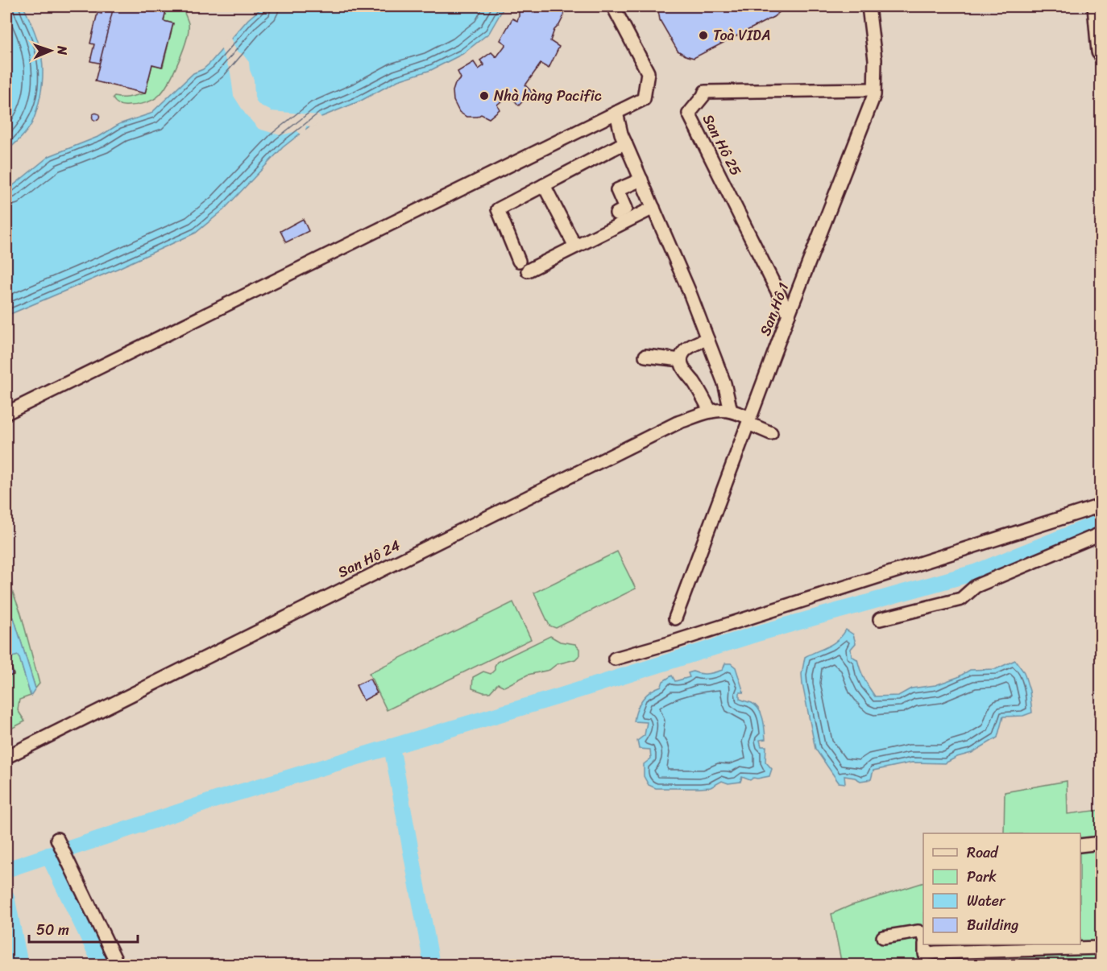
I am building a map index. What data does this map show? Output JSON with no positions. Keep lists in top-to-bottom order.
{
  "streets": {
    "street": ["San Hô 25", "San Hô 1", "San Hô 24"]
  },
  "crossings": [
    ["San Hô 25", "San Hô 1"],
    ["San Hô 1", "San Hô 24"]
  ],
  "places": ["Toà VIDA", "Nhà hàng Pacific"],
  "legend": [
    "Road",
    "Park",
    "Water",
    "Building"
  ],
  "scale_bar": "50 m",
  "north": "right"
}
